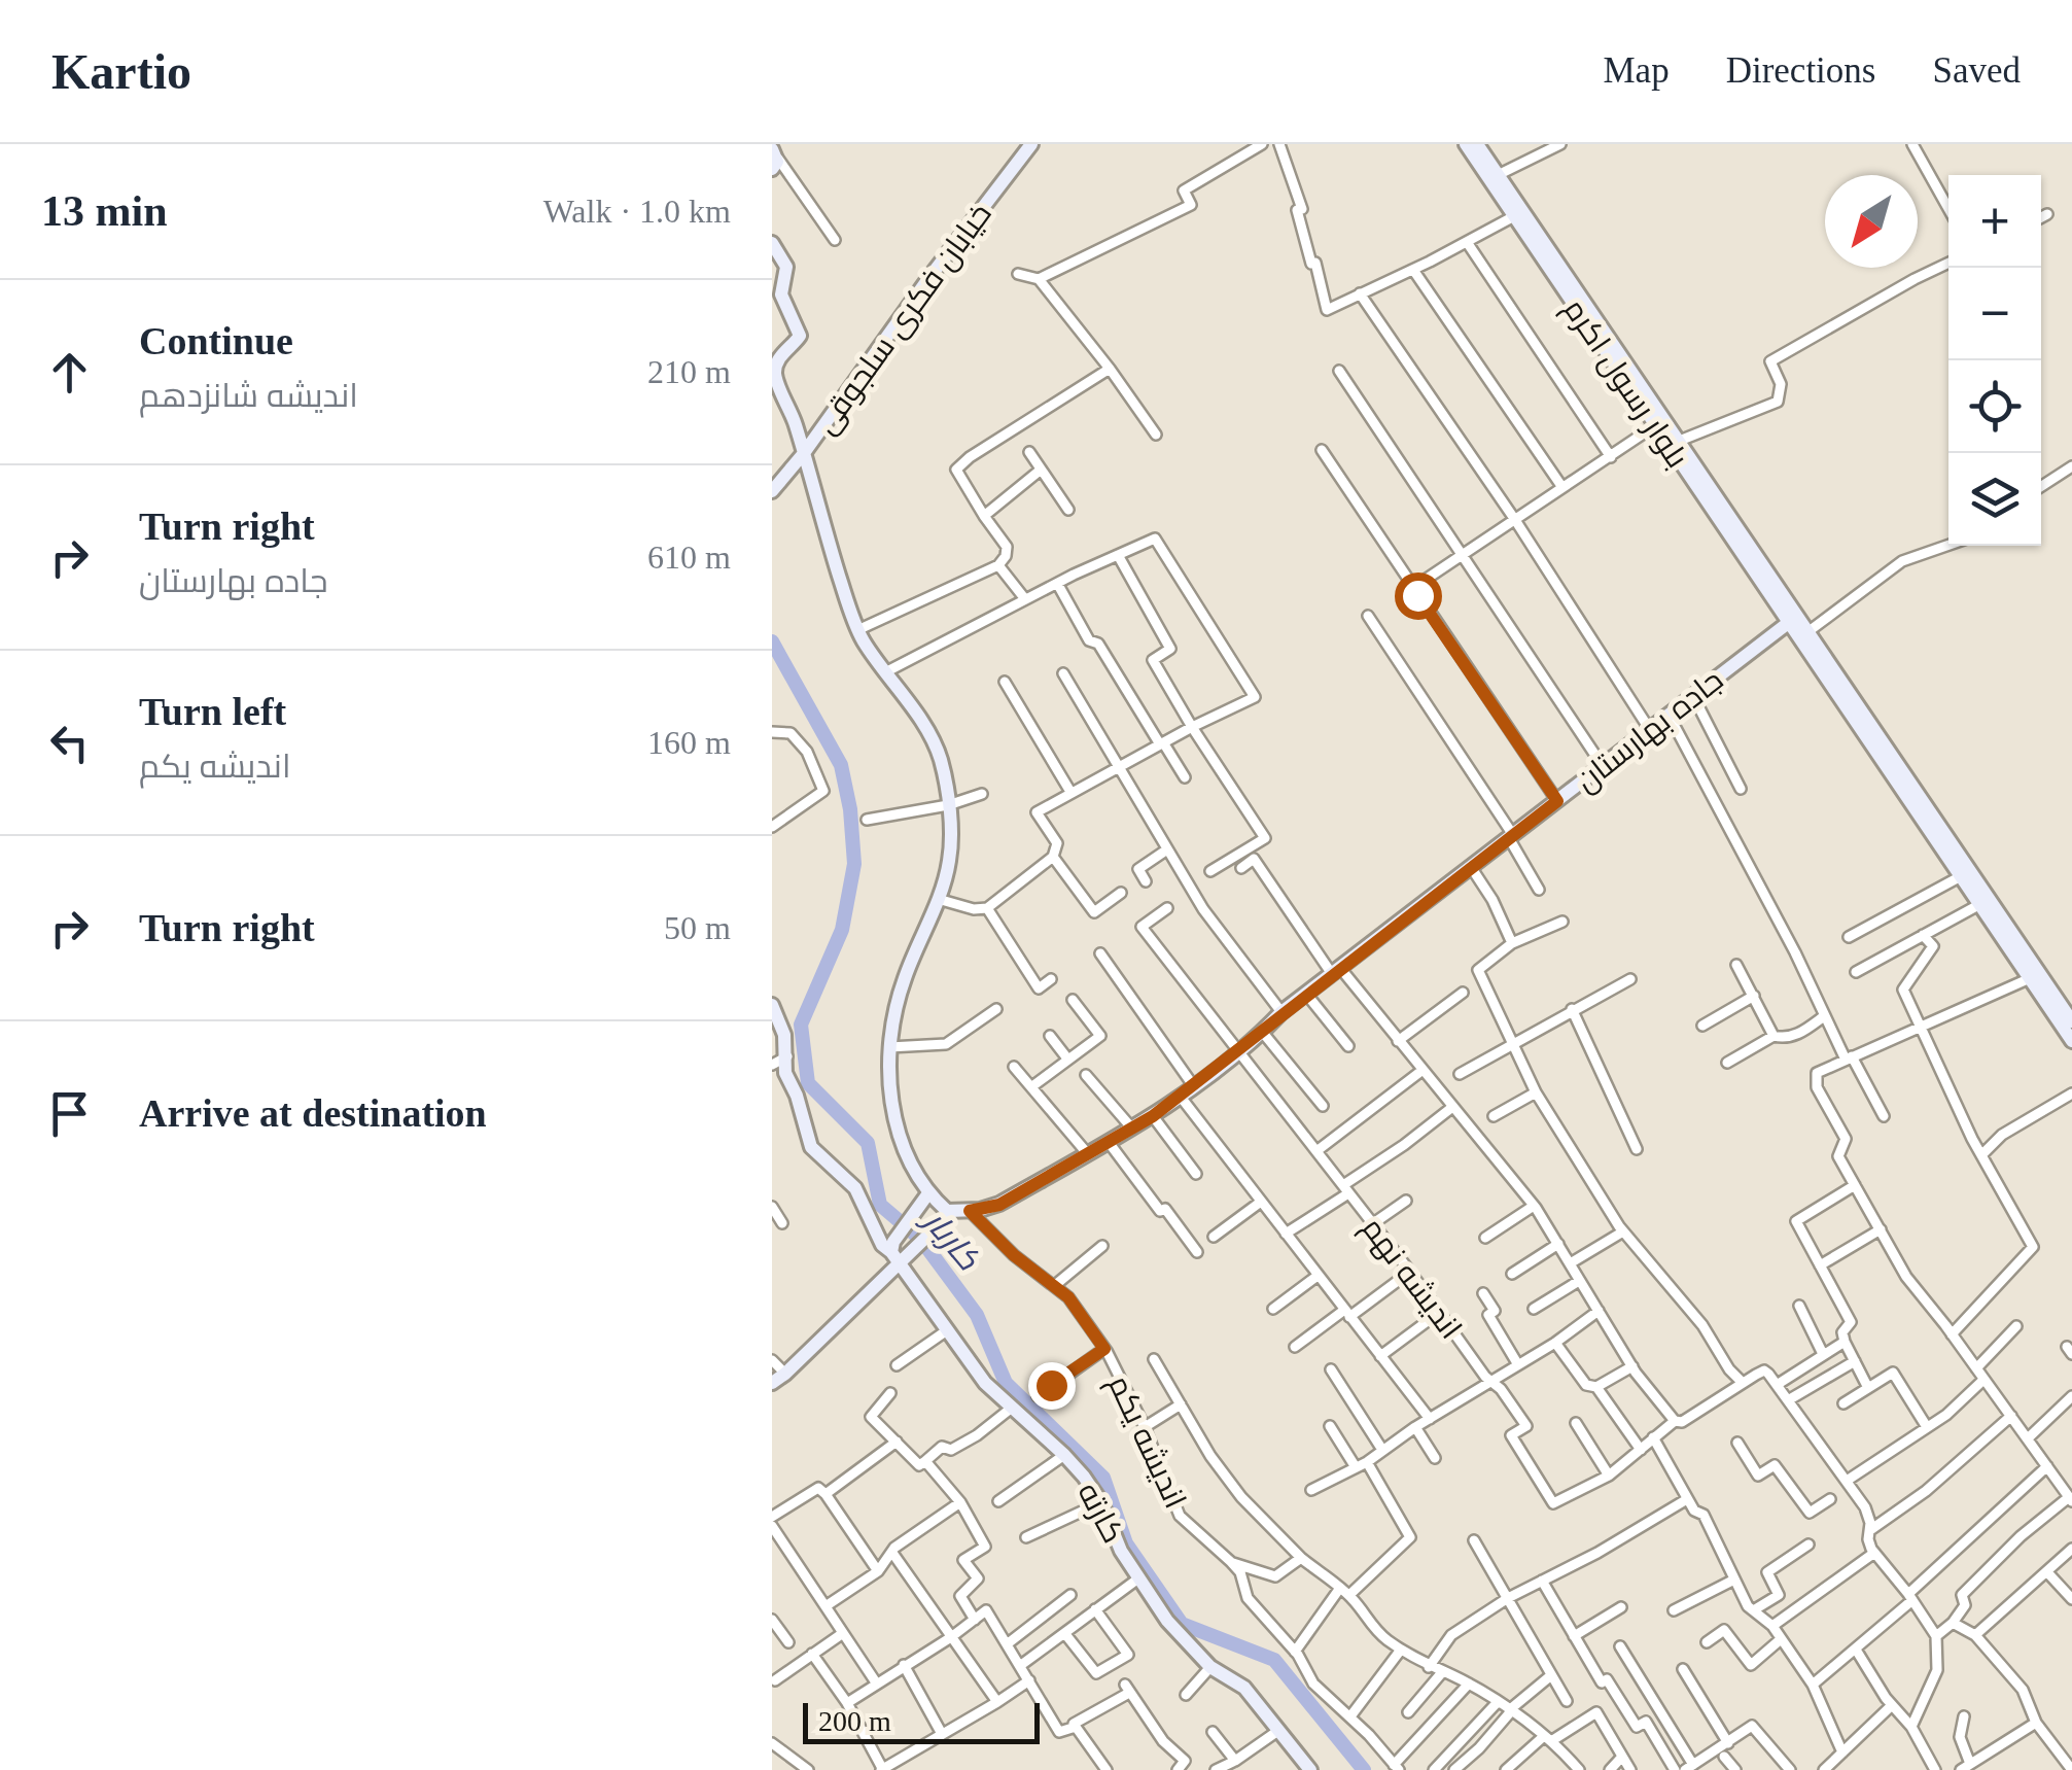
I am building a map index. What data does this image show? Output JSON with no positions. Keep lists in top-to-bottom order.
{
  "streets": {
    "street": [
      "خیابان فکری سلجوقی",
      "بلوار رسول اکرم",
      "جاده بهارستان",
      "اندیشه نهم",
      "اندیشه یکم",
      "کارته"
    ]
  },
  "crossings": [
    ["بلوار رسول اکرم", "جاده بهارستان"],
    ["جاده بهارستان", "اندیشه نهم"],
    ["جاده بهارستان", "اندیشه یکم"]
  ],
  "water": ["کاربار"],
  "scale_bar": "200 m",
  "north": "bottom left",
  "page": {
    "header": "Kartio",
    "nav": ["Map", "Directions", "Saved"],
    "heading": ["13 min", "Walk · 1.0 km"],
    "map_buttons": ["+", "−"],
    "list": [
      ["Continue", "اندیشه شانزدهم", "210 m"],
      ["Turn right", "جاده بهارستان", "610 m"],
      ["Turn left", "اندیشه یکم", "160 m"],
      ["Turn right", "50 m"],
      "Arrive at destination"
    ],
    "scale": "200 m"
  }
}
